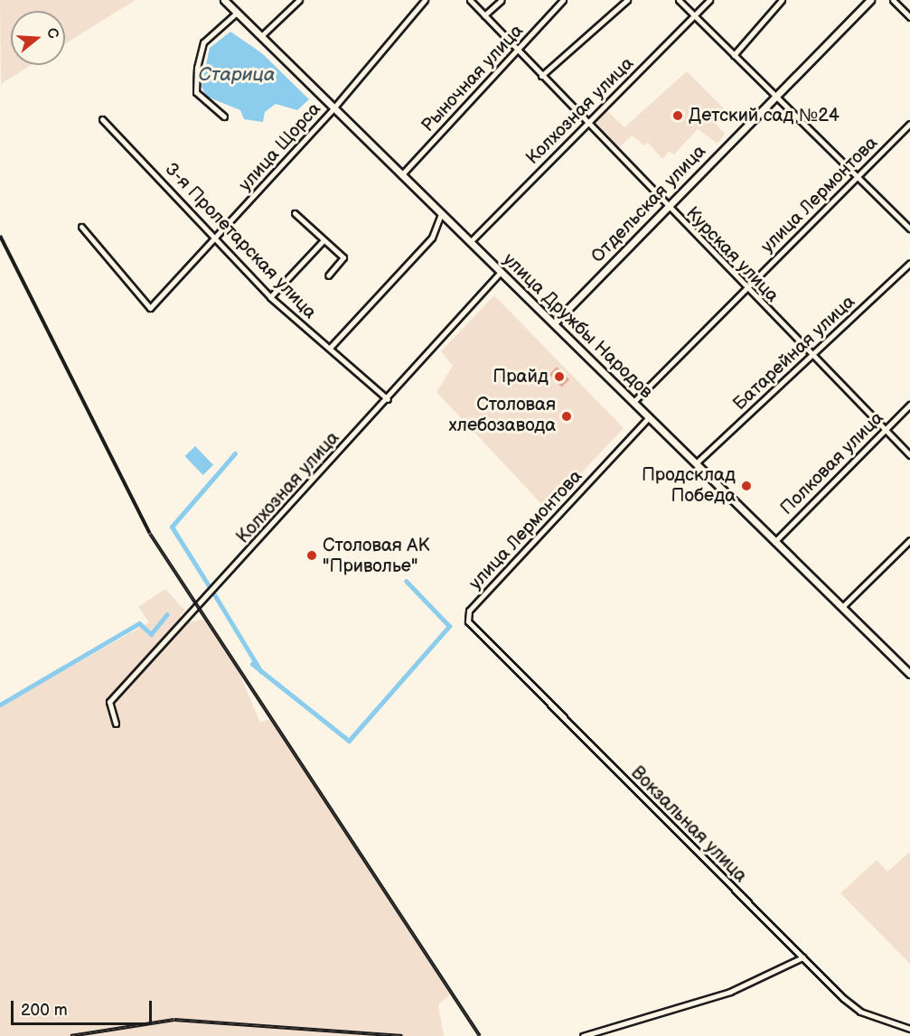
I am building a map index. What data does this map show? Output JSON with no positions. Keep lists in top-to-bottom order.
{
  "streets": {
    "street": [
      "Рыночная улица",
      "Колхозная улица",
      "улица Щорса",
      "улица Лермонтова",
      "Отдельская улица",
      "3-я Пролетарская улица",
      "Курская улица",
      "улица Дружбы Народов",
      "Батарейная улица",
      "Полковая улица",
      "Вокзальная улица"
    ]
  },
  "crossings": [
    ["Рыночная улица", "Курская улица"],
    ["Рыночная улица", "улица Дружбы Народов"],
    ["Колхозная улица", "3-я Пролетарская улица"],
    ["Колхозная улица", "Курская улица"],
    ["Колхозная улица", "улица Дружбы Народов"],
    ["улица Щорса", "3-я Пролетарская улица"],
    ["улица Щорса", "улица Дружбы Народов"],
    ["улица Лермонтова", "Курская улица"],
    ["улица Лермонтова", "улица Дружбы Народов"],
    ["улица Лермонтова", "Вокзальная улица"],
    ["Отдельская улица", "Курская улица"],
    ["Отдельская улица", "улица Дружбы Народов"],
    ["Курская улица", "Батарейная улица"],
    ["Курская улица", "Полковая улица"],
    ["улица Дружбы Народов", "Батарейная улица"],
    ["улица Дружбы Народов", "Полковая улица"]
  ],
  "water": ["Старица"],
  "places": [
    "Детский сад №24",
    "Прайд",
    "Столовая хлебозавода",
    "Продсклад Победа",
    "Столовая АК \"Приволье\""
  ],
  "scale_bar": "200 m",
  "north": "right"
}
